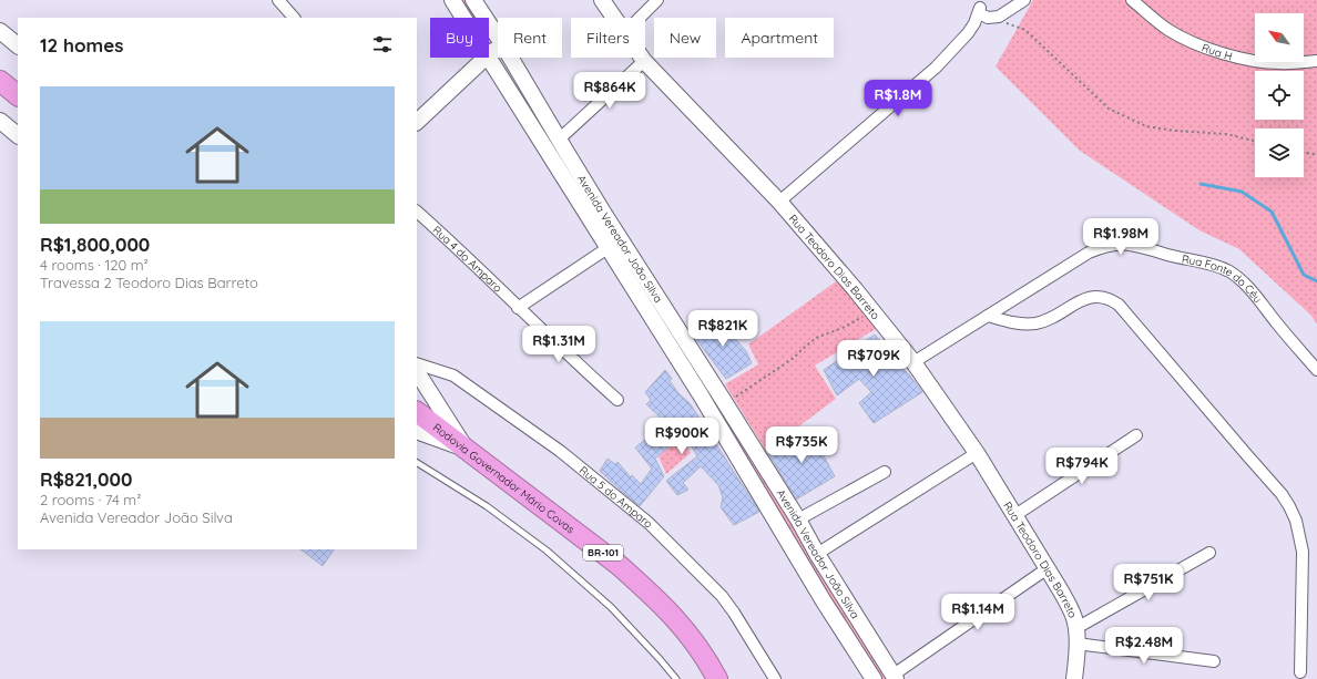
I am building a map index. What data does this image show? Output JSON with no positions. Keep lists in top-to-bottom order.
{
  "streets": {
    "highway": ["Rodovia Governador Mário Covas", "BR-101"],
    "street": [
      "Rua H",
      "Avenida Vereador João Silva",
      "Rua 4 do Amparo",
      "Rua Teodoro Dias Barreto",
      "Rua Fonte do Céu",
      "Rua 5 do Amparo"
    ]
  },
  "crossings": [
    ["Rua Teodoro Dias Barreto", "Rua Fonte do Céu"]
  ],
  "north": "top left",
  "page": {
    "chip": [
      "Buy",
      "Rent",
      "Filters",
      "New",
      "Apartment"
    ],
    "heading": "12 homes",
    "list": [
      {
        "name": "R$1,800,000",
        "note": "4 rooms · 120 m² · Travessa 2 Teodoro Dias Barreto"
      },
      {
        "name": "R$821,000",
        "note": "2 rooms · 74 m² · Avenida Vereador João Silva"
      }
    ],
    "price": [
      "R$864K",
      "R$1.8M",
      "R$1.98M",
      "R$821K",
      "R$1.31M",
      "R$709K",
      "R$900K",
      "R$735K",
      "R$794K",
      "R$751K",
      "R$1.14M",
      "R$2.48M"
    ]
  }
}
